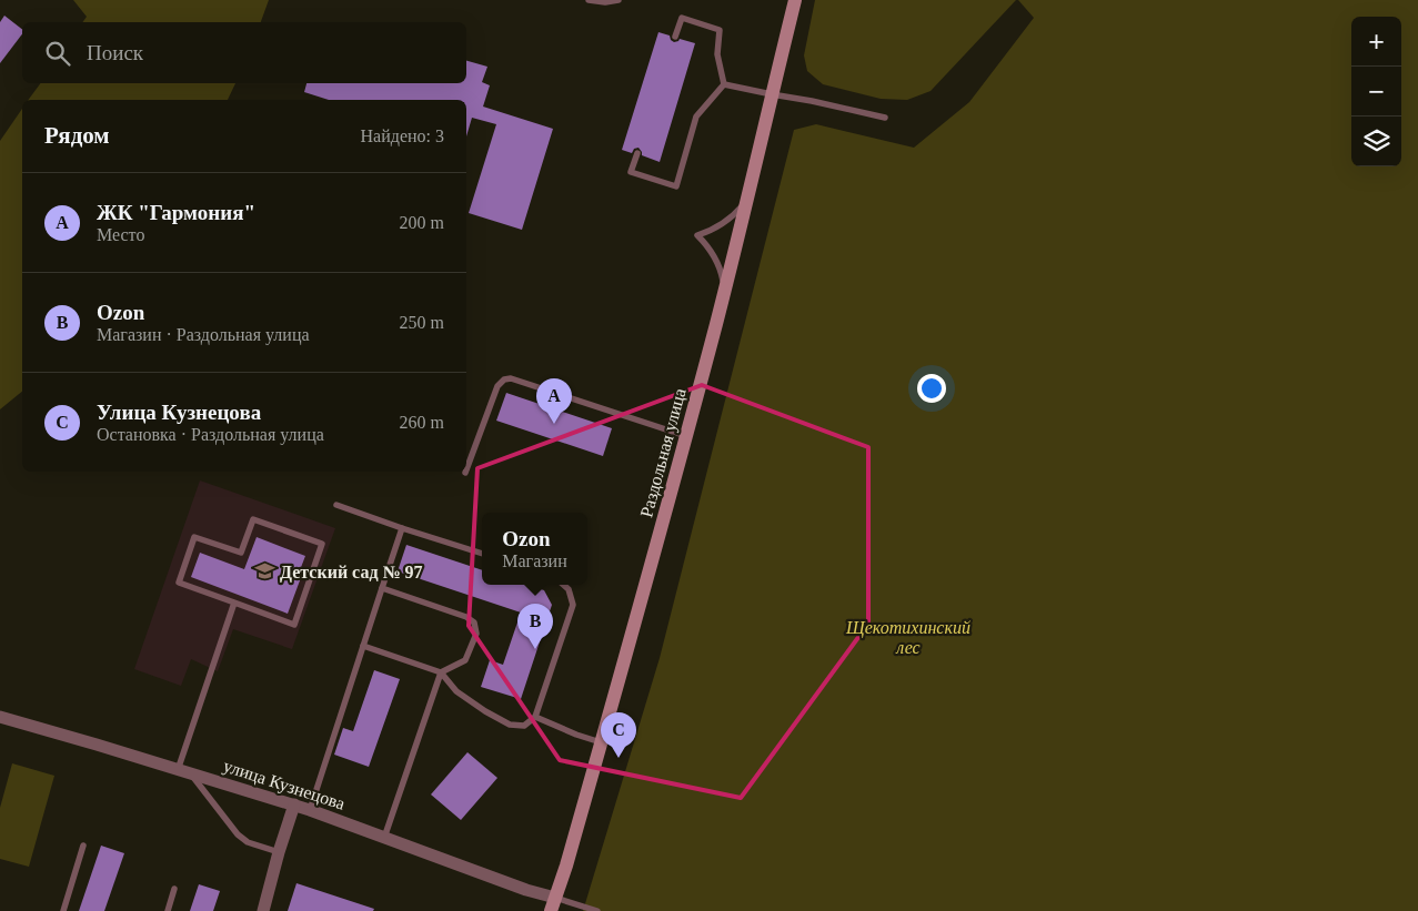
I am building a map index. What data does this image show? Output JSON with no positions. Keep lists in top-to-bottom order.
{
  "streets": {
    "main road": ["Раздольная улица"],
    "street": ["улица Кузнецова"]
  },
  "crossings": [
    ["Раздольная улица", "улица Кузнецова"]
  ],
  "parks": ["Щекотихинский лес"],
  "places": {
    "school or university": ["Детский сад № 97"]
  },
  "page": {
    "map_buttons": ["+", "−"],
    "search": "Поиск",
    "heading": ["Рядом", "Найдено: 3"],
    "list": [
      {
        "mark": "A",
        "name": "ЖК \"Гармония\"",
        "note": "Место",
        "value": "200 m"
      },
      {
        "mark": "B",
        "name": "Ozon",
        "note": "Магазин · Раздольная улица",
        "value": "250 m"
      },
      {
        "mark": "C",
        "name": "Улица Кузнецова",
        "note": "Остановка · Раздольная улица",
        "value": "260 m"
      }
    ],
    "pins": ["A", "B", "C"],
    "popup": ["Ozon", "Магазин"]
  }
}
